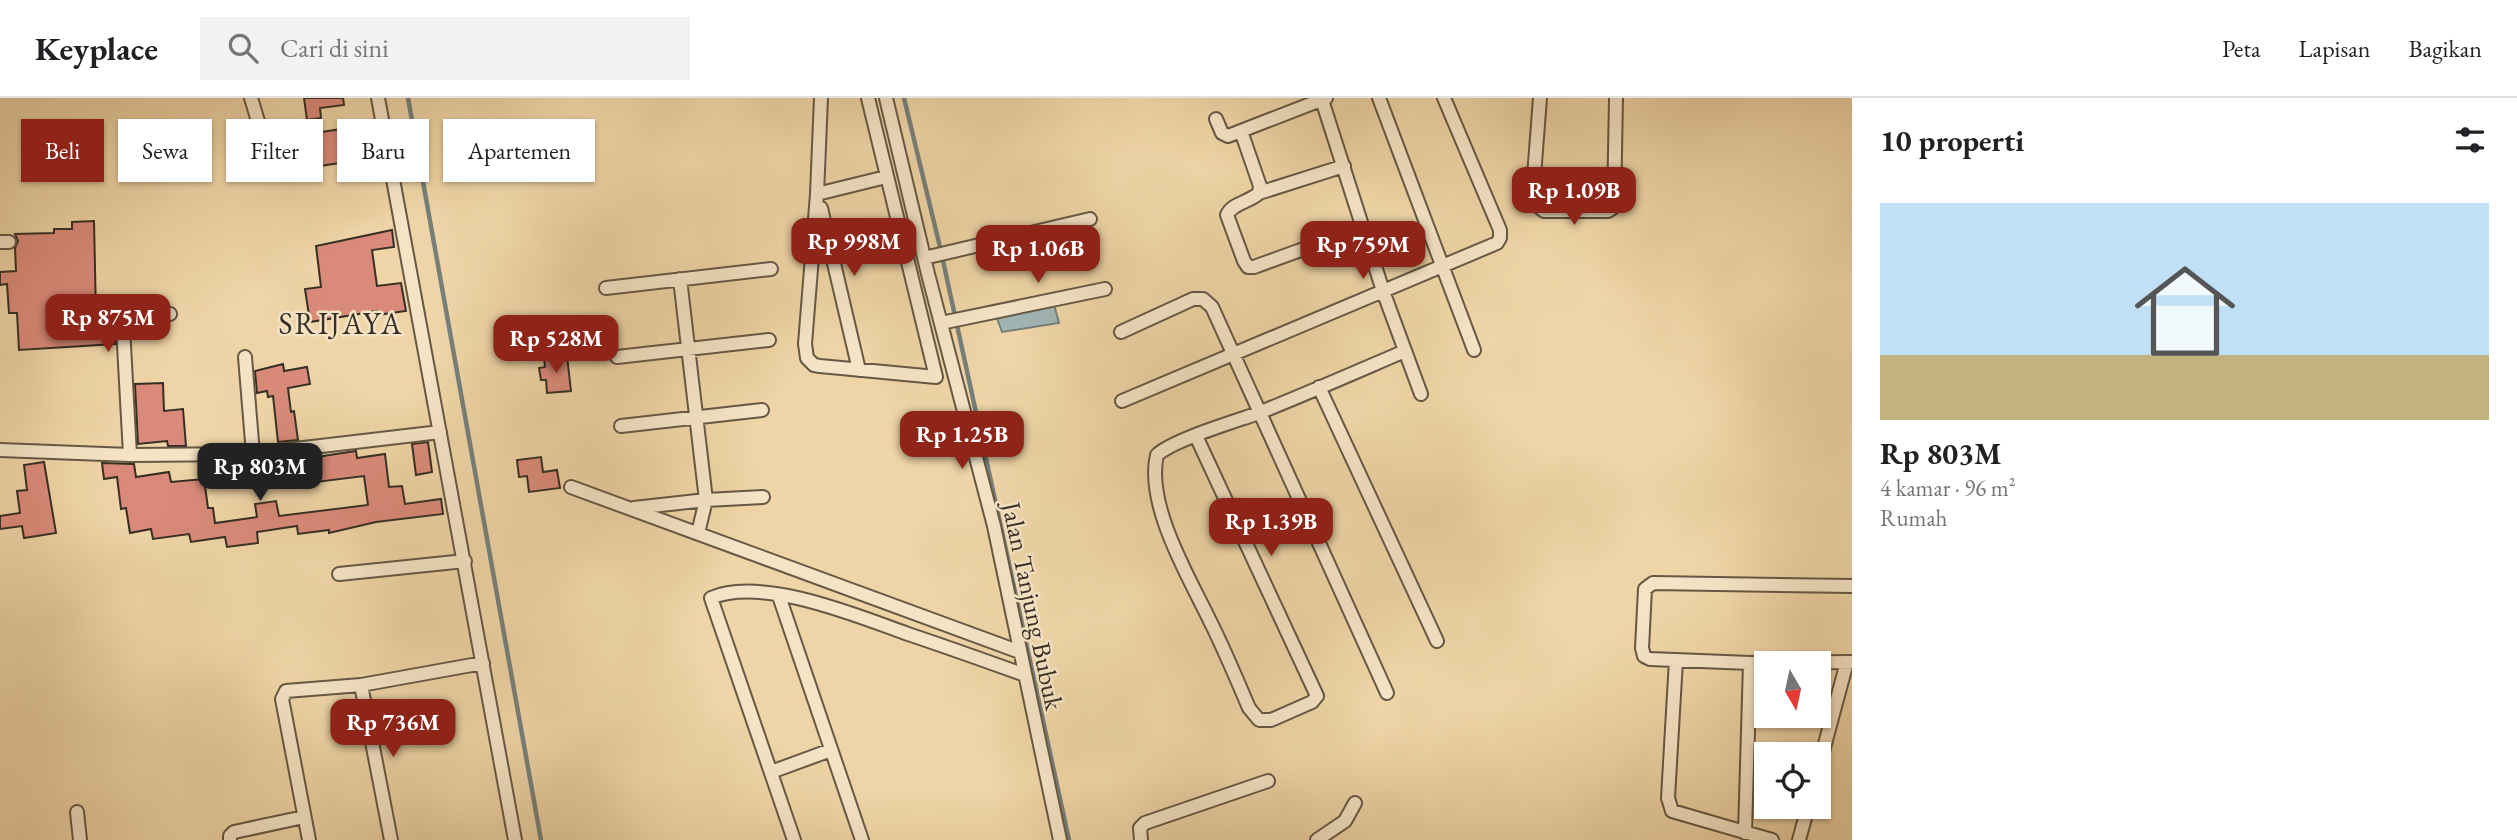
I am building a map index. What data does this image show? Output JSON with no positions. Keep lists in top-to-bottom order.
{
  "streets": {
    "street": ["Jalan Tanjung Bubuk"]
  },
  "districts": ["SRIJAYA"],
  "north": "bottom",
  "page": {
    "header": "Keyplace",
    "search": "Cari di sini",
    "nav": ["Peta", "Lapisan", "Bagikan"],
    "heading": "10 properti",
    "chip": [
      "Beli",
      "Sewa",
      "Filter",
      "Baru",
      "Apartemen"
    ],
    "price": [
      "Rp 1.09B",
      "Rp 998M",
      "Rp 759M",
      "Rp 1.06B",
      "Rp 875M",
      "Rp 528M",
      "Rp 1.25B",
      "Rp 803M",
      "Rp 1.39B",
      "Rp 736M"
    ],
    "list": [
      {
        "name": "Rp 803M",
        "note": "4 kamar · 96 m² · Rumah"
      }
    ]
  }
}
